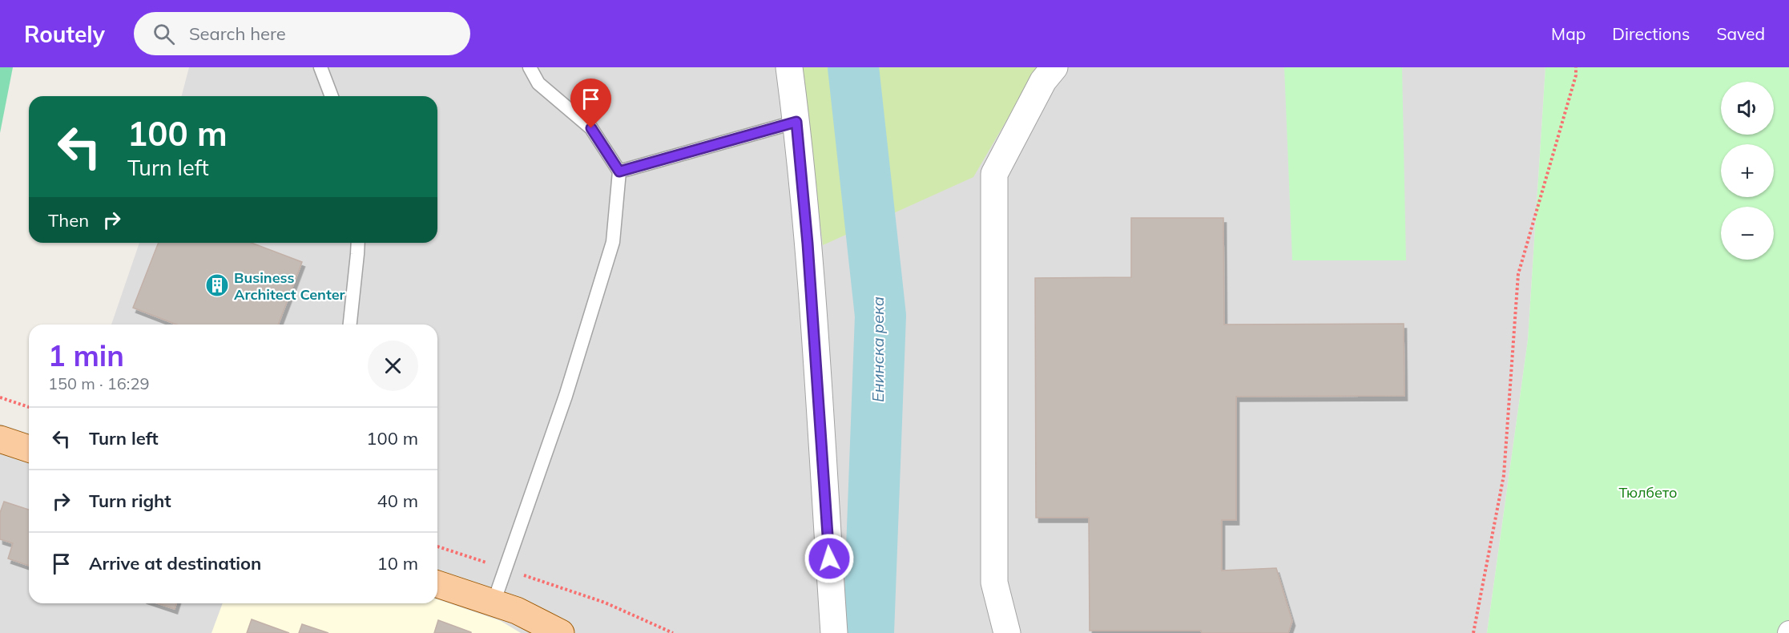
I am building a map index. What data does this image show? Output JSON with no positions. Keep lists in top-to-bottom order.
{
  "water": ["Енинска река"],
  "parks": ["Тюлбето"],
  "places": {
    "building": ["Business Architect Center"]
  },
  "page": {
    "header": "Routely",
    "search": "Search here",
    "nav": ["Map", "Directions", "Saved"],
    "map_buttons": ["+", "−"],
    "turn": ["100 m", "Turn left"],
    "then": "Then",
    "heading": ["1 min", "150 m · 16:29"],
    "list": [
      {
        "name": "Turn left",
        "value": "100 m"
      },
      {
        "name": "Turn right",
        "value": "40 m"
      },
      {
        "name": "Arrive at destination",
        "value": "10 m"
      }
    ]
  }
}
